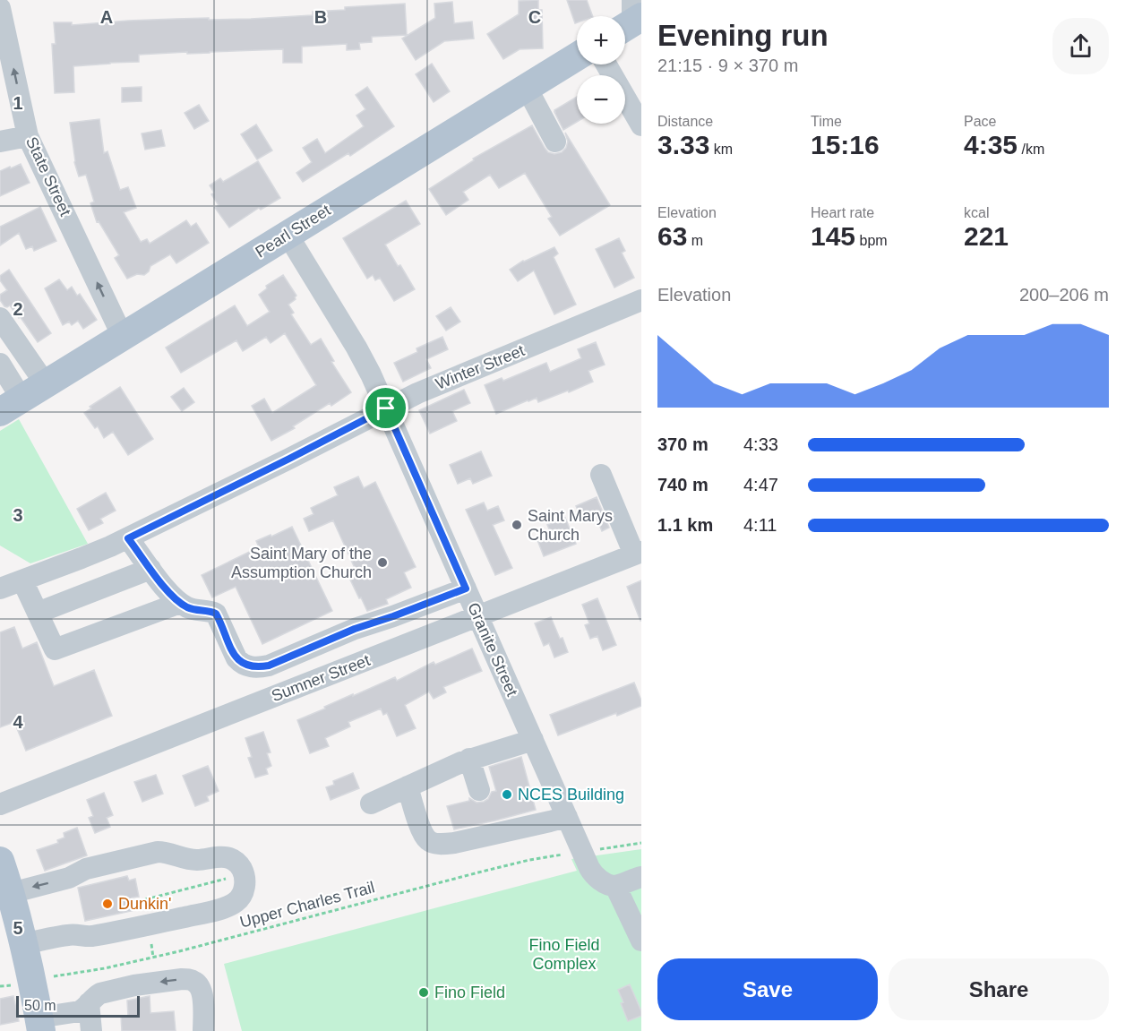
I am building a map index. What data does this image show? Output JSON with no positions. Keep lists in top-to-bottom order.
{
  "streets": {
    "main road": ["Pearl Street"],
    "street": [
      "State Street",
      "Winter Street",
      "Granite Street",
      "Sumner Street"
    ],
    "path": ["Upper Charles Trail"]
  },
  "crossings": [
    ["State Street", "Pearl Street"],
    ["Pearl Street", "Granite Street"],
    ["Winter Street", "Granite Street"],
    ["Granite Street", "Sumner Street"]
  ],
  "one_way": ["State Street"],
  "parks": ["Fino Field Complex"],
  "places": [
    "Saint Marys Church",
    "Saint Mary of the Assumption Church",
    "NCES Building",
    "Dunkin'",
    "Fino Field"
  ],
  "scale_bar": "50 m",
  "page": {
    "heading": ["Evening run", "21:15 · 9 × 370 m"],
    "map_buttons": ["+", "−"],
    "stats": [
      ["Distance", "3.33 km"],
      ["Time", "15:16"],
      ["Pace", "4:35 /km"],
      ["Elevation", "63 m"],
      ["Heart rate", "145 bpm"],
      ["kcal", "221"]
    ],
    "chart": ["Elevation", "200–206 m"],
    "list": [
      {
        "name": "370 m",
        "note": "4:33"
      },
      {
        "name": "740 m",
        "note": "4:47"
      },
      {
        "name": "1.1 km",
        "note": "4:11"
      }
    ],
    "buttons": ["Save", "Share"],
    "scale": "50 m"
  },
  "grid": {
    "columns": ["A", "B", "C"],
    "rows": [
      "1",
      "2",
      "3",
      "4",
      "5"
    ]
  }
}
